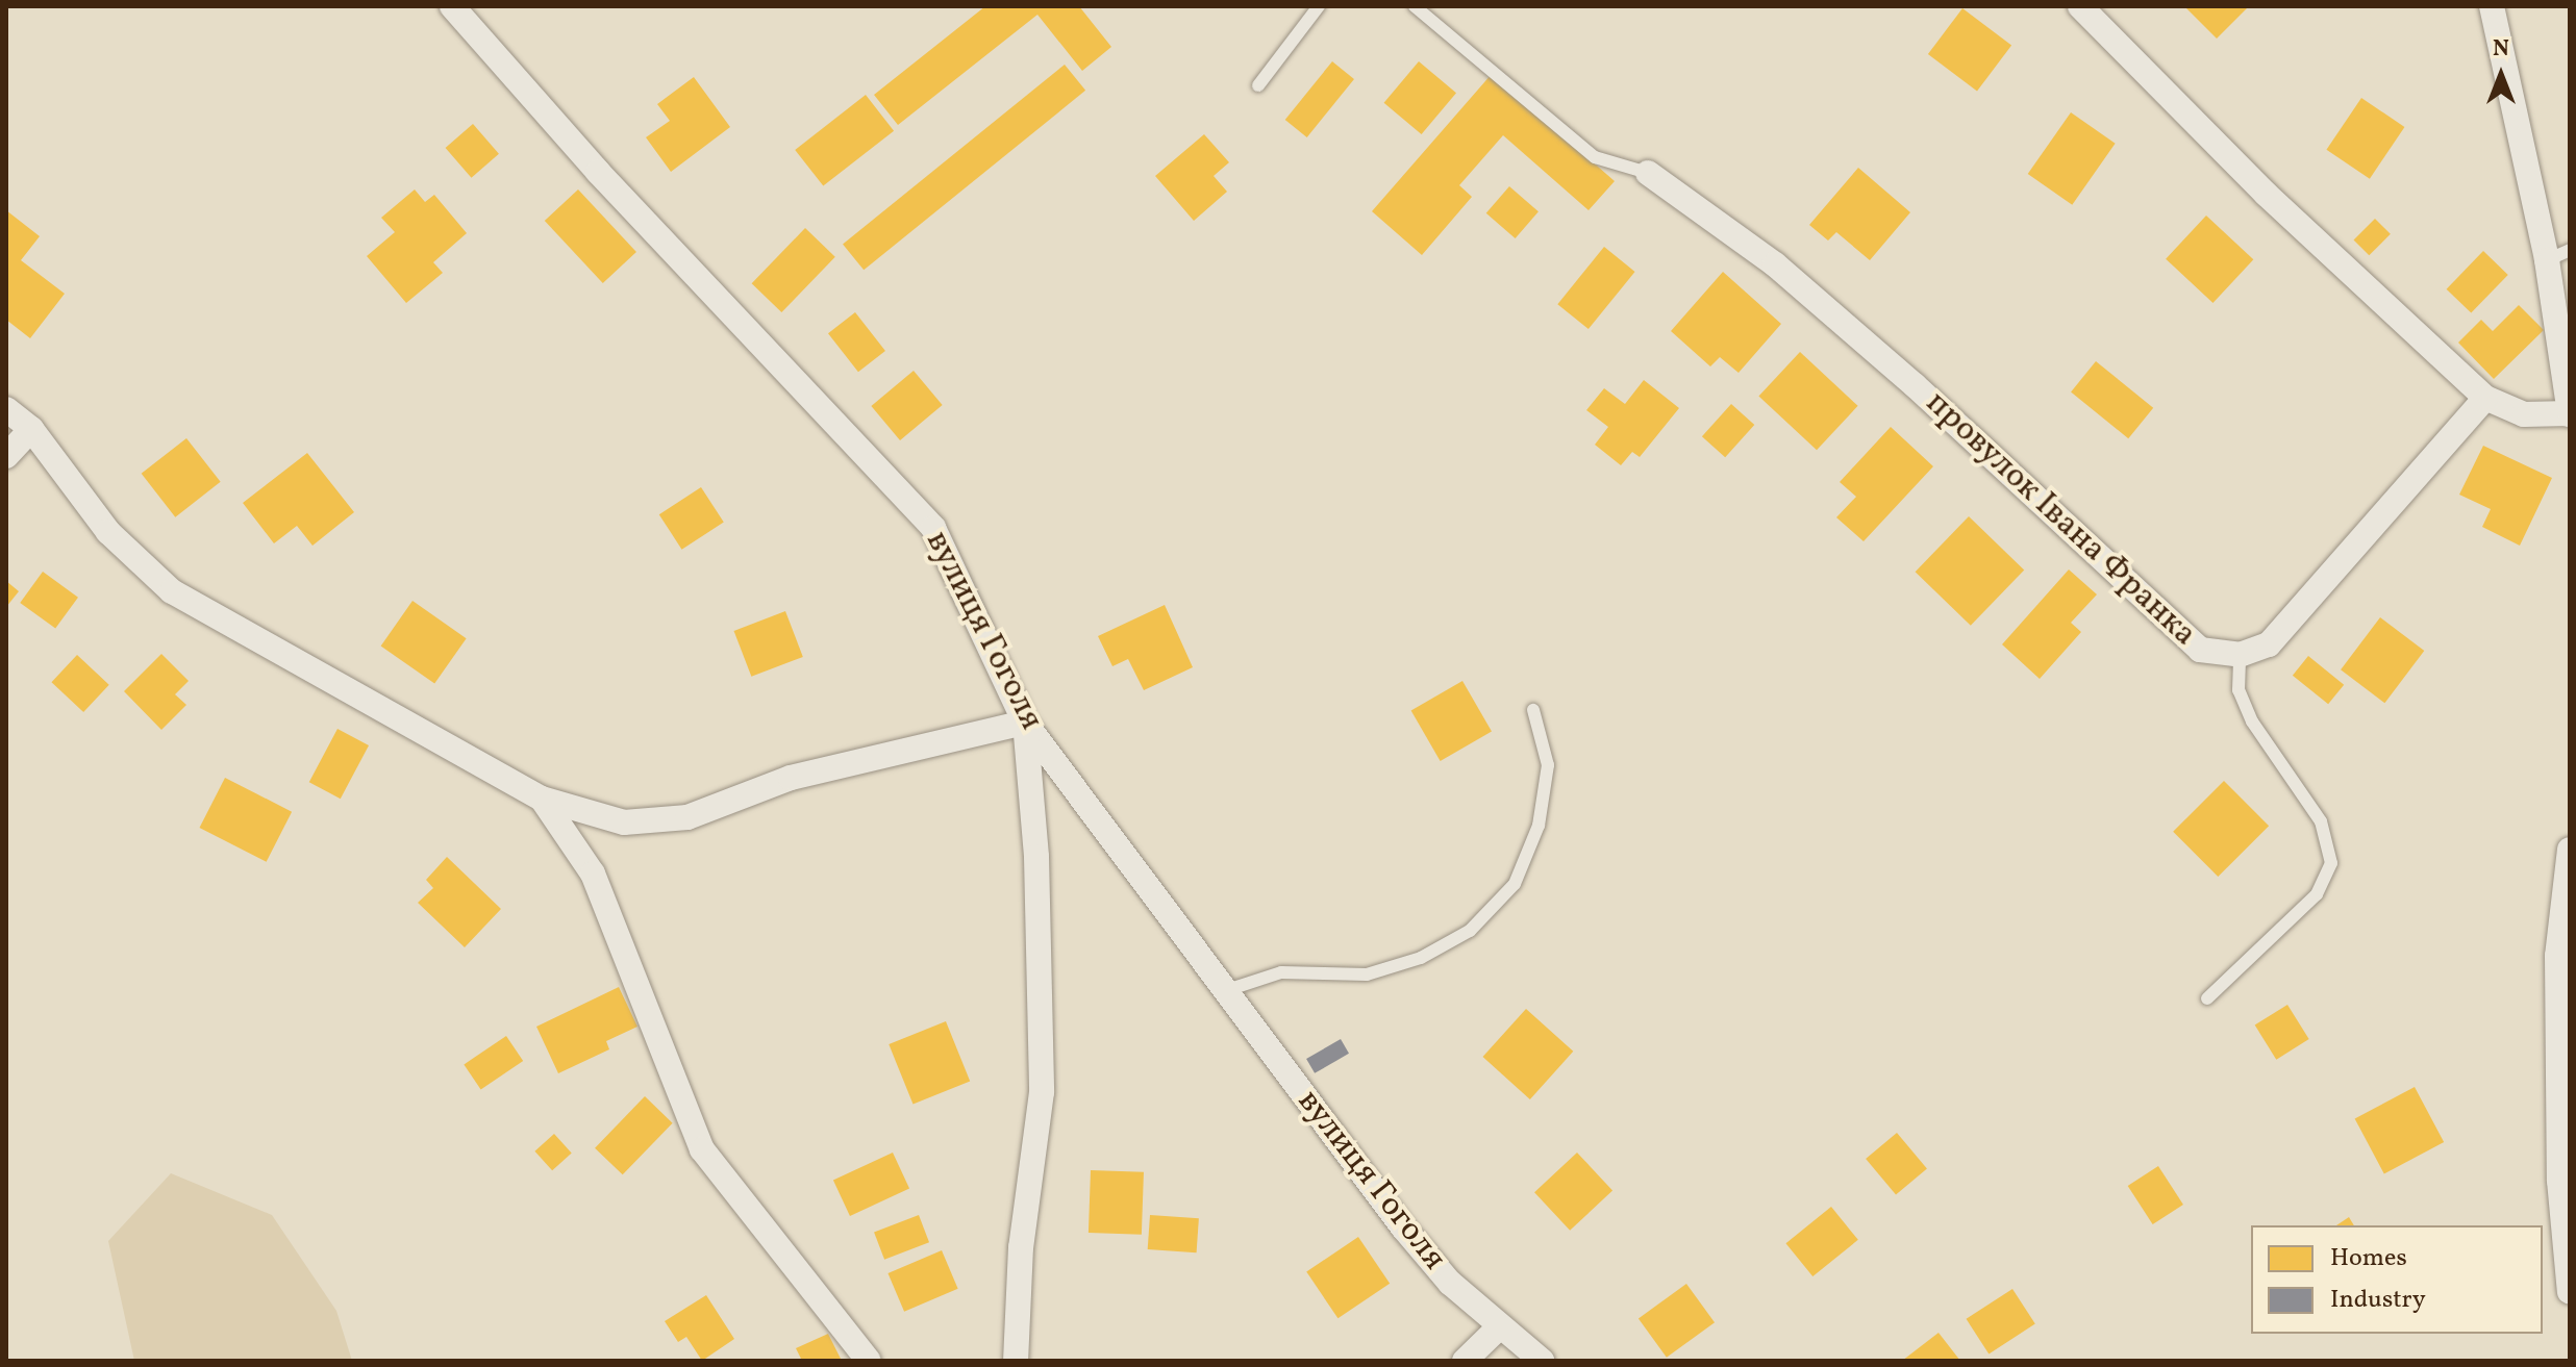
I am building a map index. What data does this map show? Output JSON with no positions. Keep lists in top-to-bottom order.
{
  "streets": {
    "street": ["провулок Івана Франка", "вулиця Гоголя"]
  },
  "legend": ["Homes", "Industry"],
  "north": "top"
}
